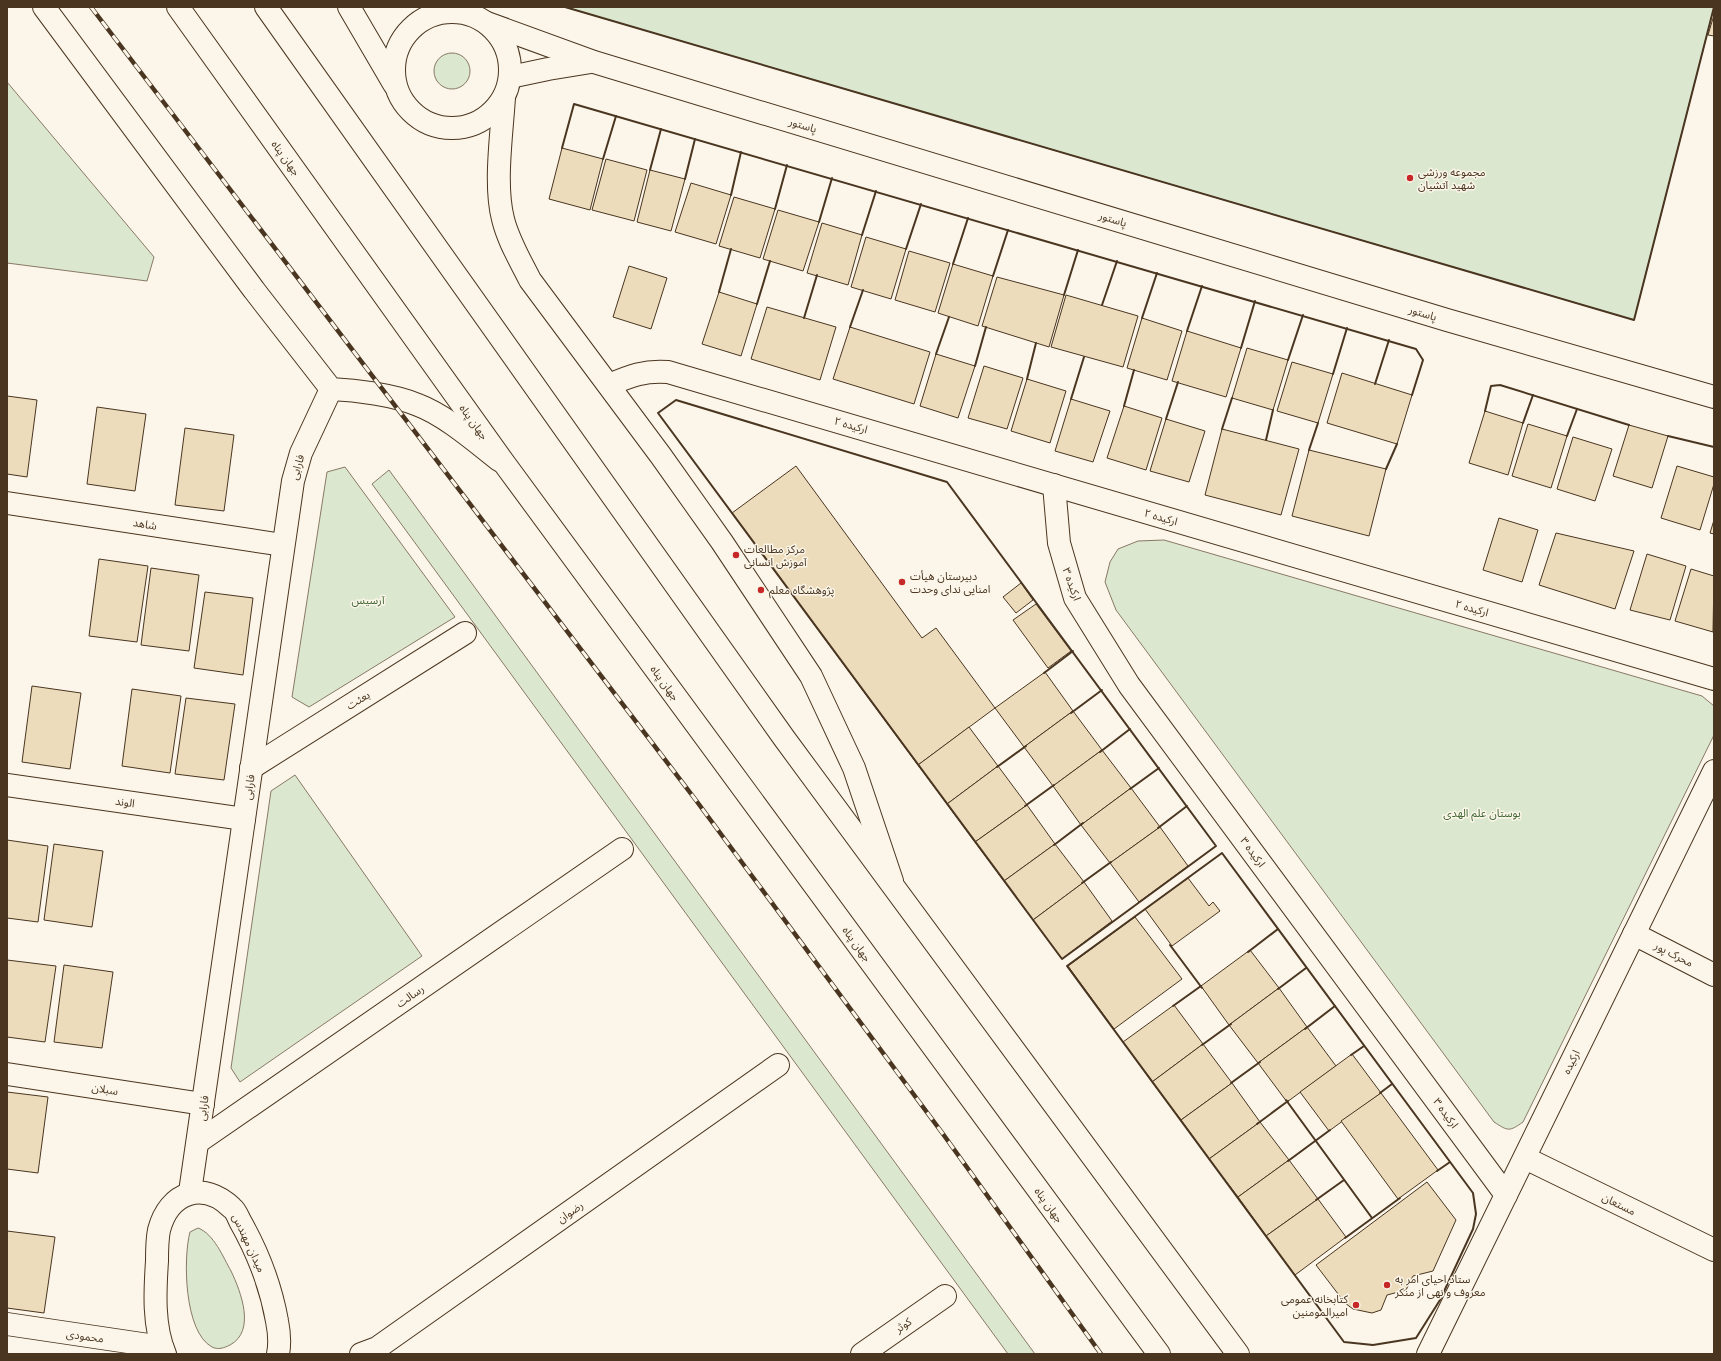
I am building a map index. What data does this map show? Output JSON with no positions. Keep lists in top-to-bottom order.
{
  "streets": {
    "street": [
      "پاستور",
      "جهان پناه",
      "ارکیده ۲",
      "فارابی",
      "شاهد",
      "ارکیده ۳",
      "بعثت",
      "الوند",
      "محرک پور",
      "رسالت",
      "ارکیده",
      "سبلان",
      "مستعان",
      "رضوان",
      "میدان مهندس",
      "کوثر",
      "محمودی"
    ]
  },
  "crossings": [
    ["ارکیده ۲", "ارکیده ۳"],
    ["فارابی", "شاهد"],
    ["فارابی", "بعثت"],
    ["فارابی", "الوند"],
    ["فارابی", "رسالت"],
    ["فارابی", "سبلان"],
    ["فارابی", "میدان مهندس"],
    ["ارکیده ۳", "ارکیده"],
    ["محرک پور", "ارکیده"],
    ["ارکیده", "مستعان"]
  ],
  "parks": ["آرسیس", "بوستان علم الهدی"],
  "places": [
    "مجموعه ورزشی شهید آتشیان",
    "مرکز مطالعات آموزش انسانی",
    "دبیرستان هیأت امنایی ندای وحدت",
    "پژوهشگاه معلم",
    "ستاد احیای امر به معروف و نهی از منکر",
    "کتابخانه عمومی امیرالمومنین"
  ]
}
